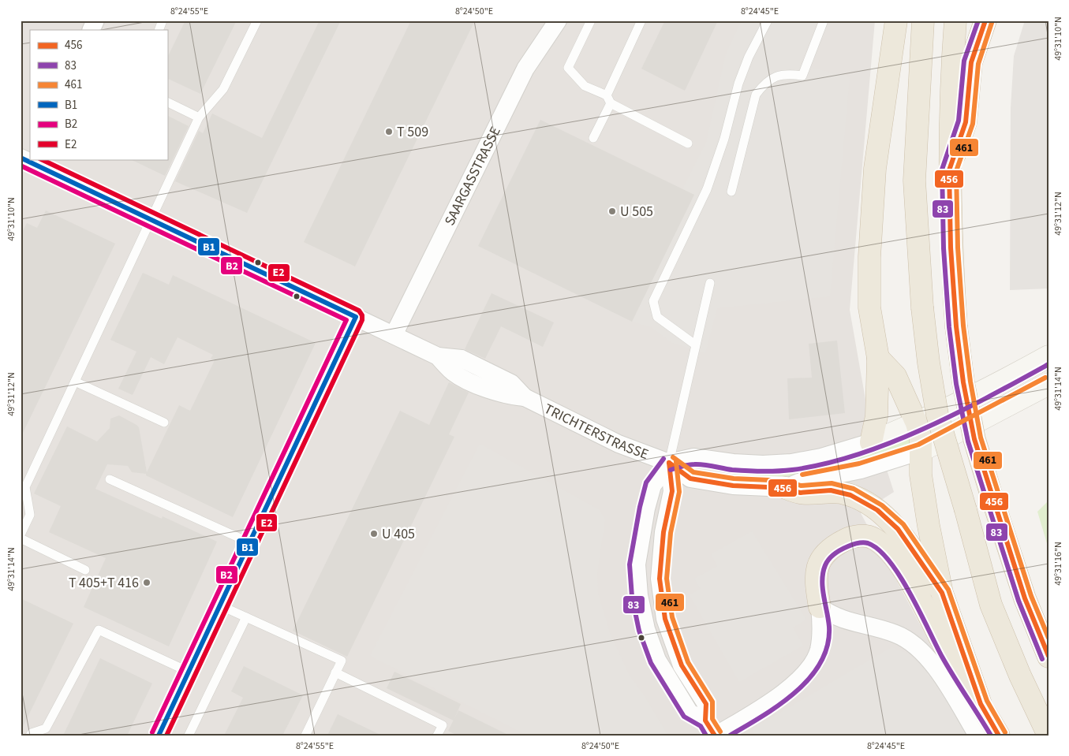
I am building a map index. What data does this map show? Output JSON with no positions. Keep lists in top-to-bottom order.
{
  "streets": {
    "street": ["SAARGASSTRASSE", "TRICHTERSTRASSE"]
  },
  "crossings": [
    ["SAARGASSTRASSE", "TRICHTERSTRASSE"]
  ],
  "places": [
    "T 509",
    "U 505",
    "U 405",
    "T 405+T 416"
  ],
  "lines": [
    "transit line 456",
    "transit line 83",
    "transit line 461",
    "transit line B1",
    "transit line E2",
    "transit line B2"
  ],
  "legend": [
    "456",
    "83",
    "461",
    "B1",
    "B2",
    "E2"
  ],
  "coordinates": [
    "8°24'55\"E",
    "8°24'50\"E",
    "8°24'45\"E",
    "49°31'10\"N",
    "49°31'12\"N",
    "49°31'14\"N",
    "49°31'16\"N"
  ]
}
